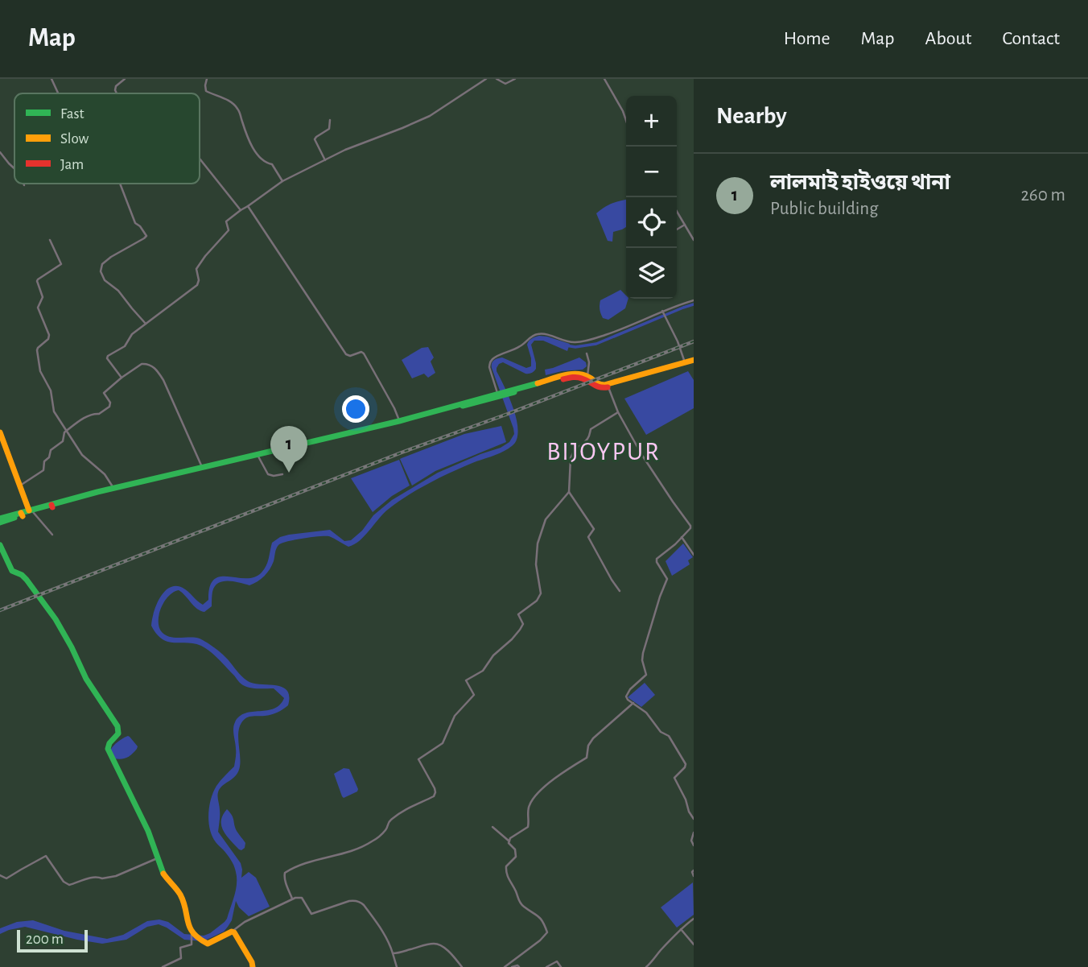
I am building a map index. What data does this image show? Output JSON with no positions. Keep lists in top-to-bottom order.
{
  "districts": ["BIJOYPUR"],
  "legend": ["Fast", "Slow", "Jam"],
  "scale_bar": "200 m",
  "page": {
    "header": "Map",
    "nav": [
      "Home",
      "Map",
      "About",
      "Contact"
    ],
    "heading": "Nearby",
    "map_buttons": ["+", "−"],
    "list": [
      {
        "mark": "1",
        "name": "লালমাই হাইওয়ে থানা",
        "note": "Public building",
        "value": "260 m"
      }
    ],
    "pins": "1",
    "scale": "200 m"
  }
}
